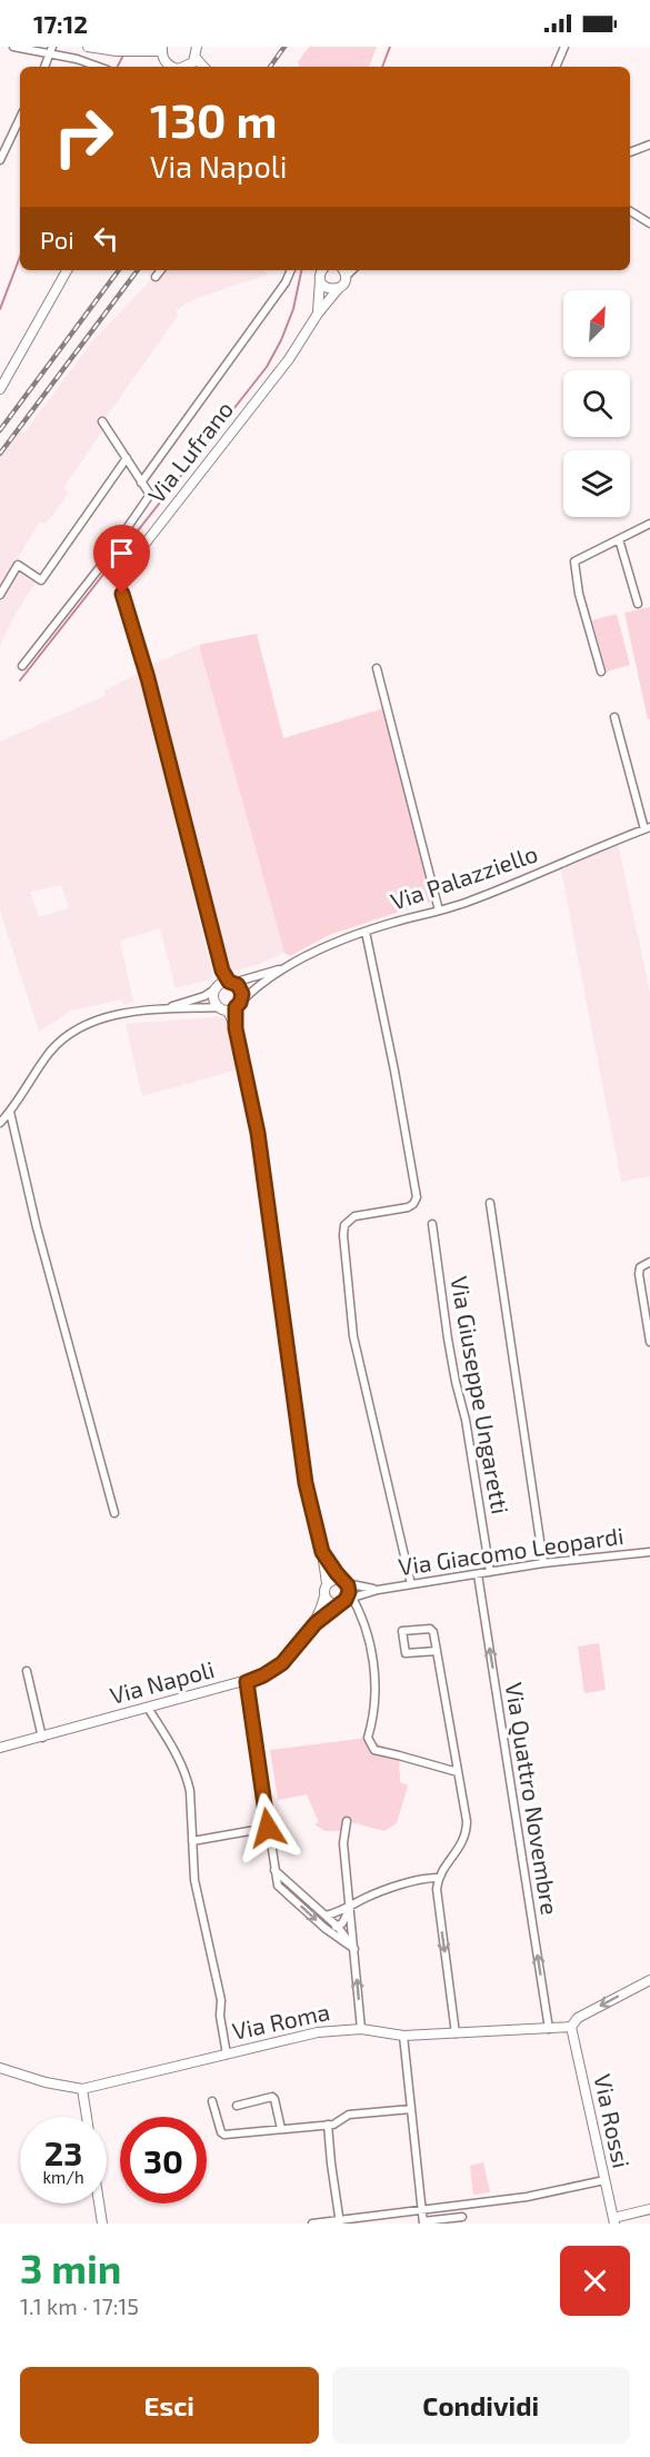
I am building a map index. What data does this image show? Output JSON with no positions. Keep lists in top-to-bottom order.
{
  "streets": {
    "street": [
      "Via Lufrano",
      "Via Palazziello",
      "Via Giuseppe Ungaretti",
      "Via Giacomo Leopardi",
      "Via Napoli",
      "Via Quattro Novembre",
      "Via Roma",
      "Via Rossi"
    ]
  },
  "crossings": [
    ["Via Lufrano", "Via Palazziello"],
    ["Via Lufrano", "Via Napoli"],
    ["Via Palazziello", "Via Napoli"],
    ["Via Giuseppe Ungaretti", "Via Giacomo Leopardi"],
    ["Via Giacomo Leopardi", "Via Napoli"],
    ["Via Giacomo Leopardi", "Via Quattro Novembre"],
    ["Via Quattro Novembre", "Via Roma"],
    ["Via Roma", "Via Rossi"]
  ],
  "one_way": ["Via Quattro Novembre"],
  "north": "top right",
  "page": {
    "status": "17:12",
    "turn": ["130 m", "Via Napoli"],
    "then": "Poi",
    "speed": "23 km/h",
    "limit": "30",
    "heading": ["3 min", "1.1 km · 17:15"],
    "buttons": ["Esci", "Condividi"]
  }
}
